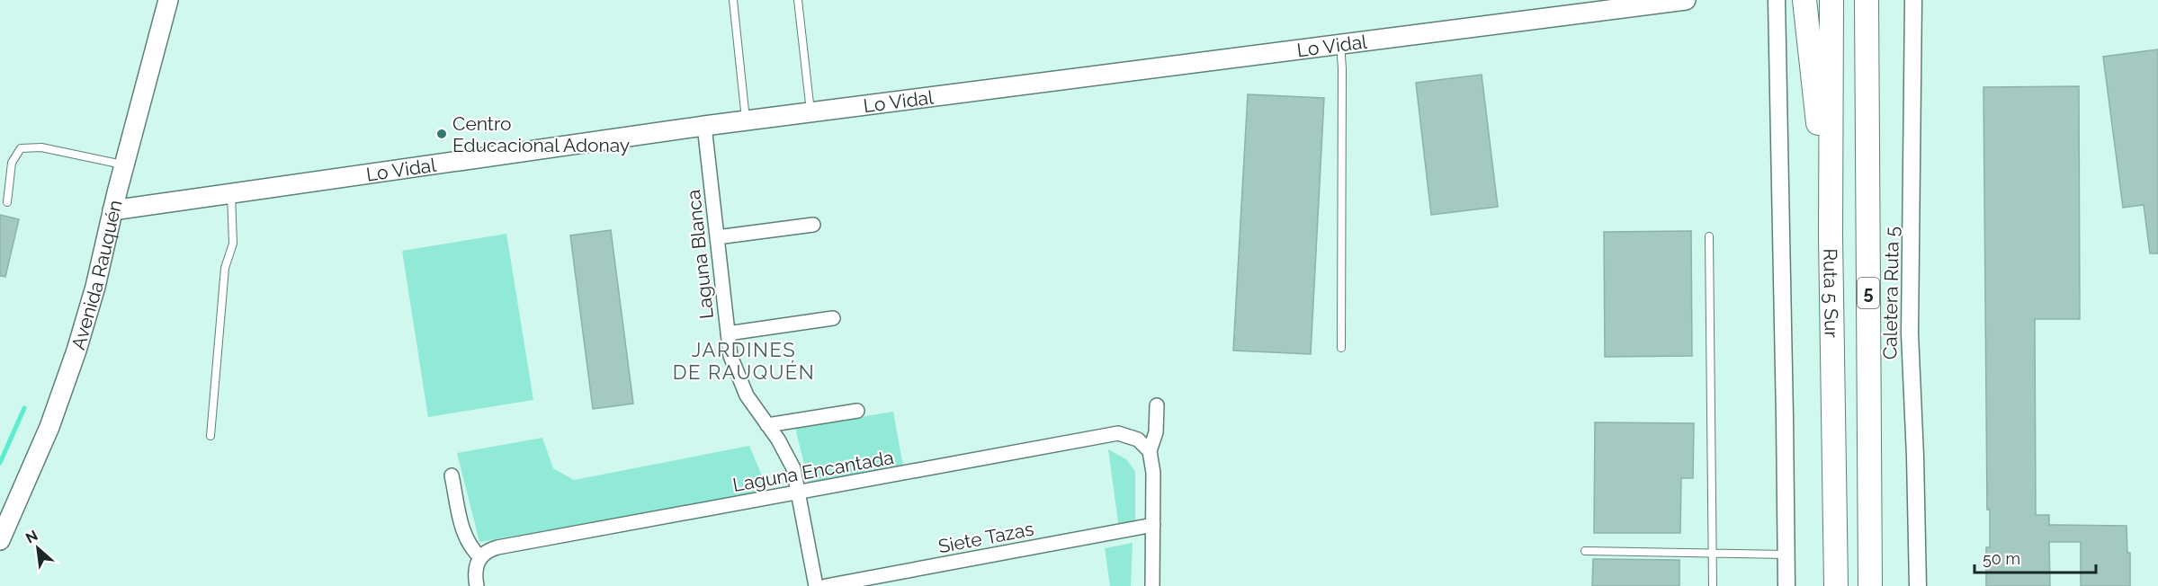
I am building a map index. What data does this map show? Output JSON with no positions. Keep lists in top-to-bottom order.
{
  "streets": {
    "highway": ["Ruta 5 Sur", "5"],
    "main road": ["Lo Vidal", "Avenida Rauquén"],
    "street": [
      "Laguna Blanca",
      "Caletera Ruta 5",
      "Laguna Encantada",
      "Siete Tazas"
    ]
  },
  "crossings": [
    ["Lo Vidal", "Laguna Blanca"],
    ["Lo Vidal", "Avenida Rauquén"],
    ["Laguna Blanca", "Laguna Encantada"]
  ],
  "districts": ["JARDINES DE RAUQUÉN"],
  "places": ["Centro Educacional Adonay"],
  "scale_bar": "50 m",
  "north": "top left"
}
